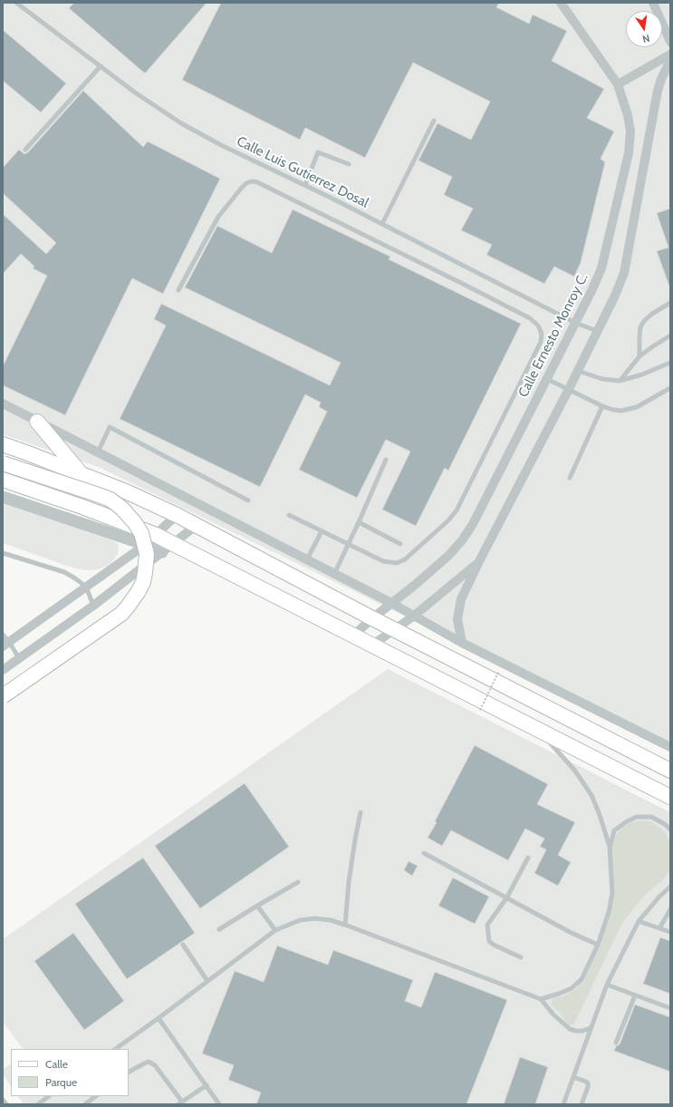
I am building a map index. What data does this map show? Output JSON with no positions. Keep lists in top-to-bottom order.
{
  "streets": {
    "street": ["Calle Ernesto Monroy C."],
    "lane": ["Calle Luis Gutierrez Dosal"]
  },
  "crossings": [
    ["Calle Luis Gutierrez Dosal", "Calle Ernesto Monroy C."]
  ],
  "legend": ["Calle", "Parque"],
  "north": "bottom"
}
